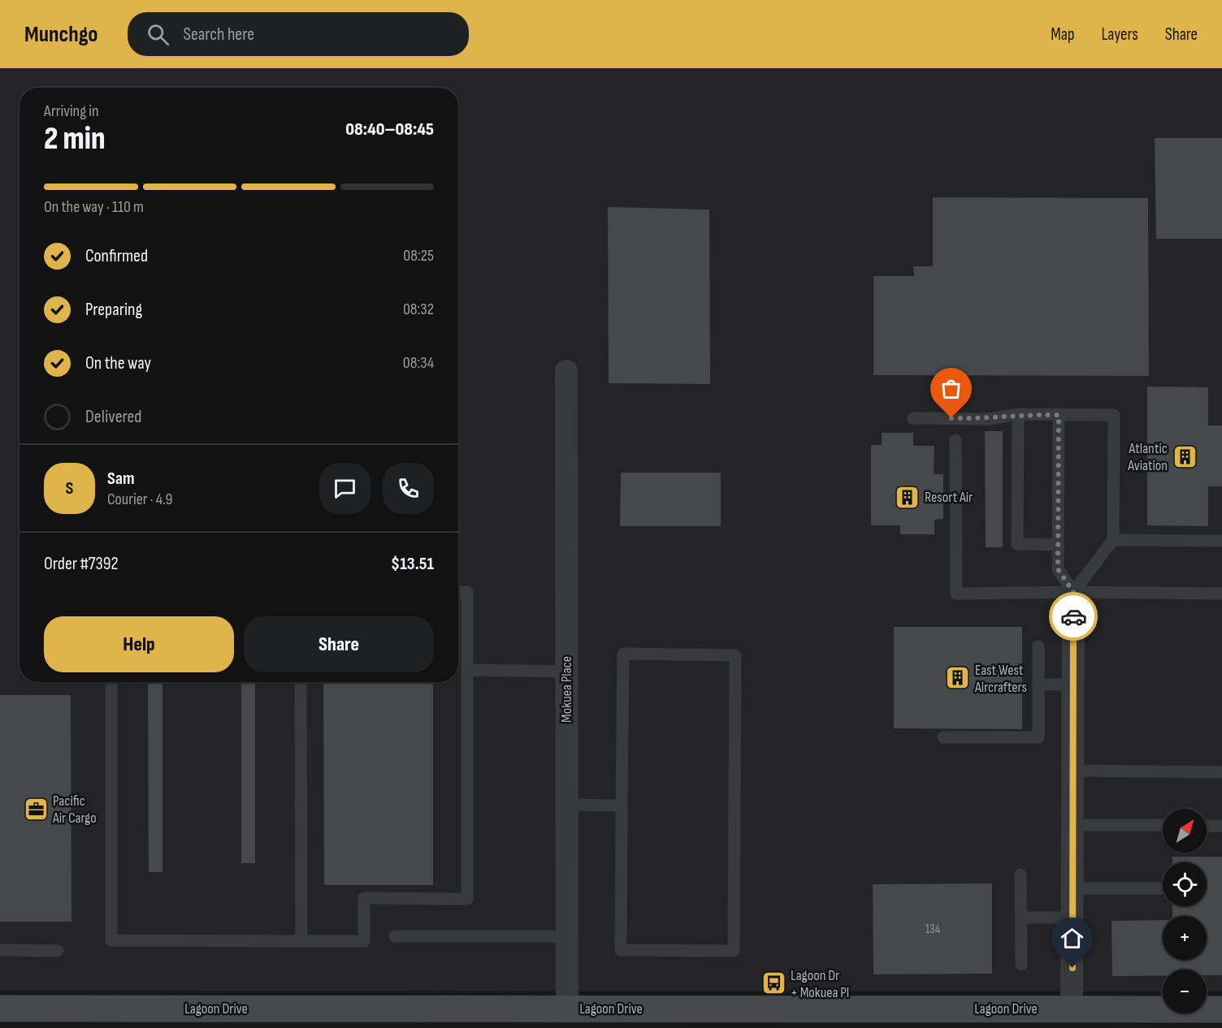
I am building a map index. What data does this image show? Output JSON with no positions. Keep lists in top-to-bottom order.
{
  "streets": {
    "street": ["Mokuea Place", "Lagoon Drive"]
  },
  "crossings": [
    ["Mokuea Place", "Lagoon Drive"]
  ],
  "places": {
    "building": ["Atlantic Aviation", "Resort Air", "East West Aircrafters"],
    "office": ["Pacific Air Cargo"],
    "bus stop": ["Lagoon Dr + Mokuea Pl"]
  },
  "house_numbers": ["134"],
  "north": "top right",
  "page": {
    "header": "Munchgo",
    "search": "Search here",
    "nav": ["Map", "Layers", "Share"],
    "heading": ["2 min", "Arriving in", "08:40–08:45"],
    "panel": [
      "Sam",
      "Courier · 4.9",
      "Order #7392",
      "$13.51"
    ],
    "bar": "On the way · 110 m",
    "list": [
      ["Confirmed", "08:25"],
      ["Preparing", "08:32"],
      ["On the way", "08:34"],
      "Delivered"
    ],
    "round": "S",
    "buttons": ["Help", "Share"],
    "map_buttons": ["+", "−"]
  }
}
